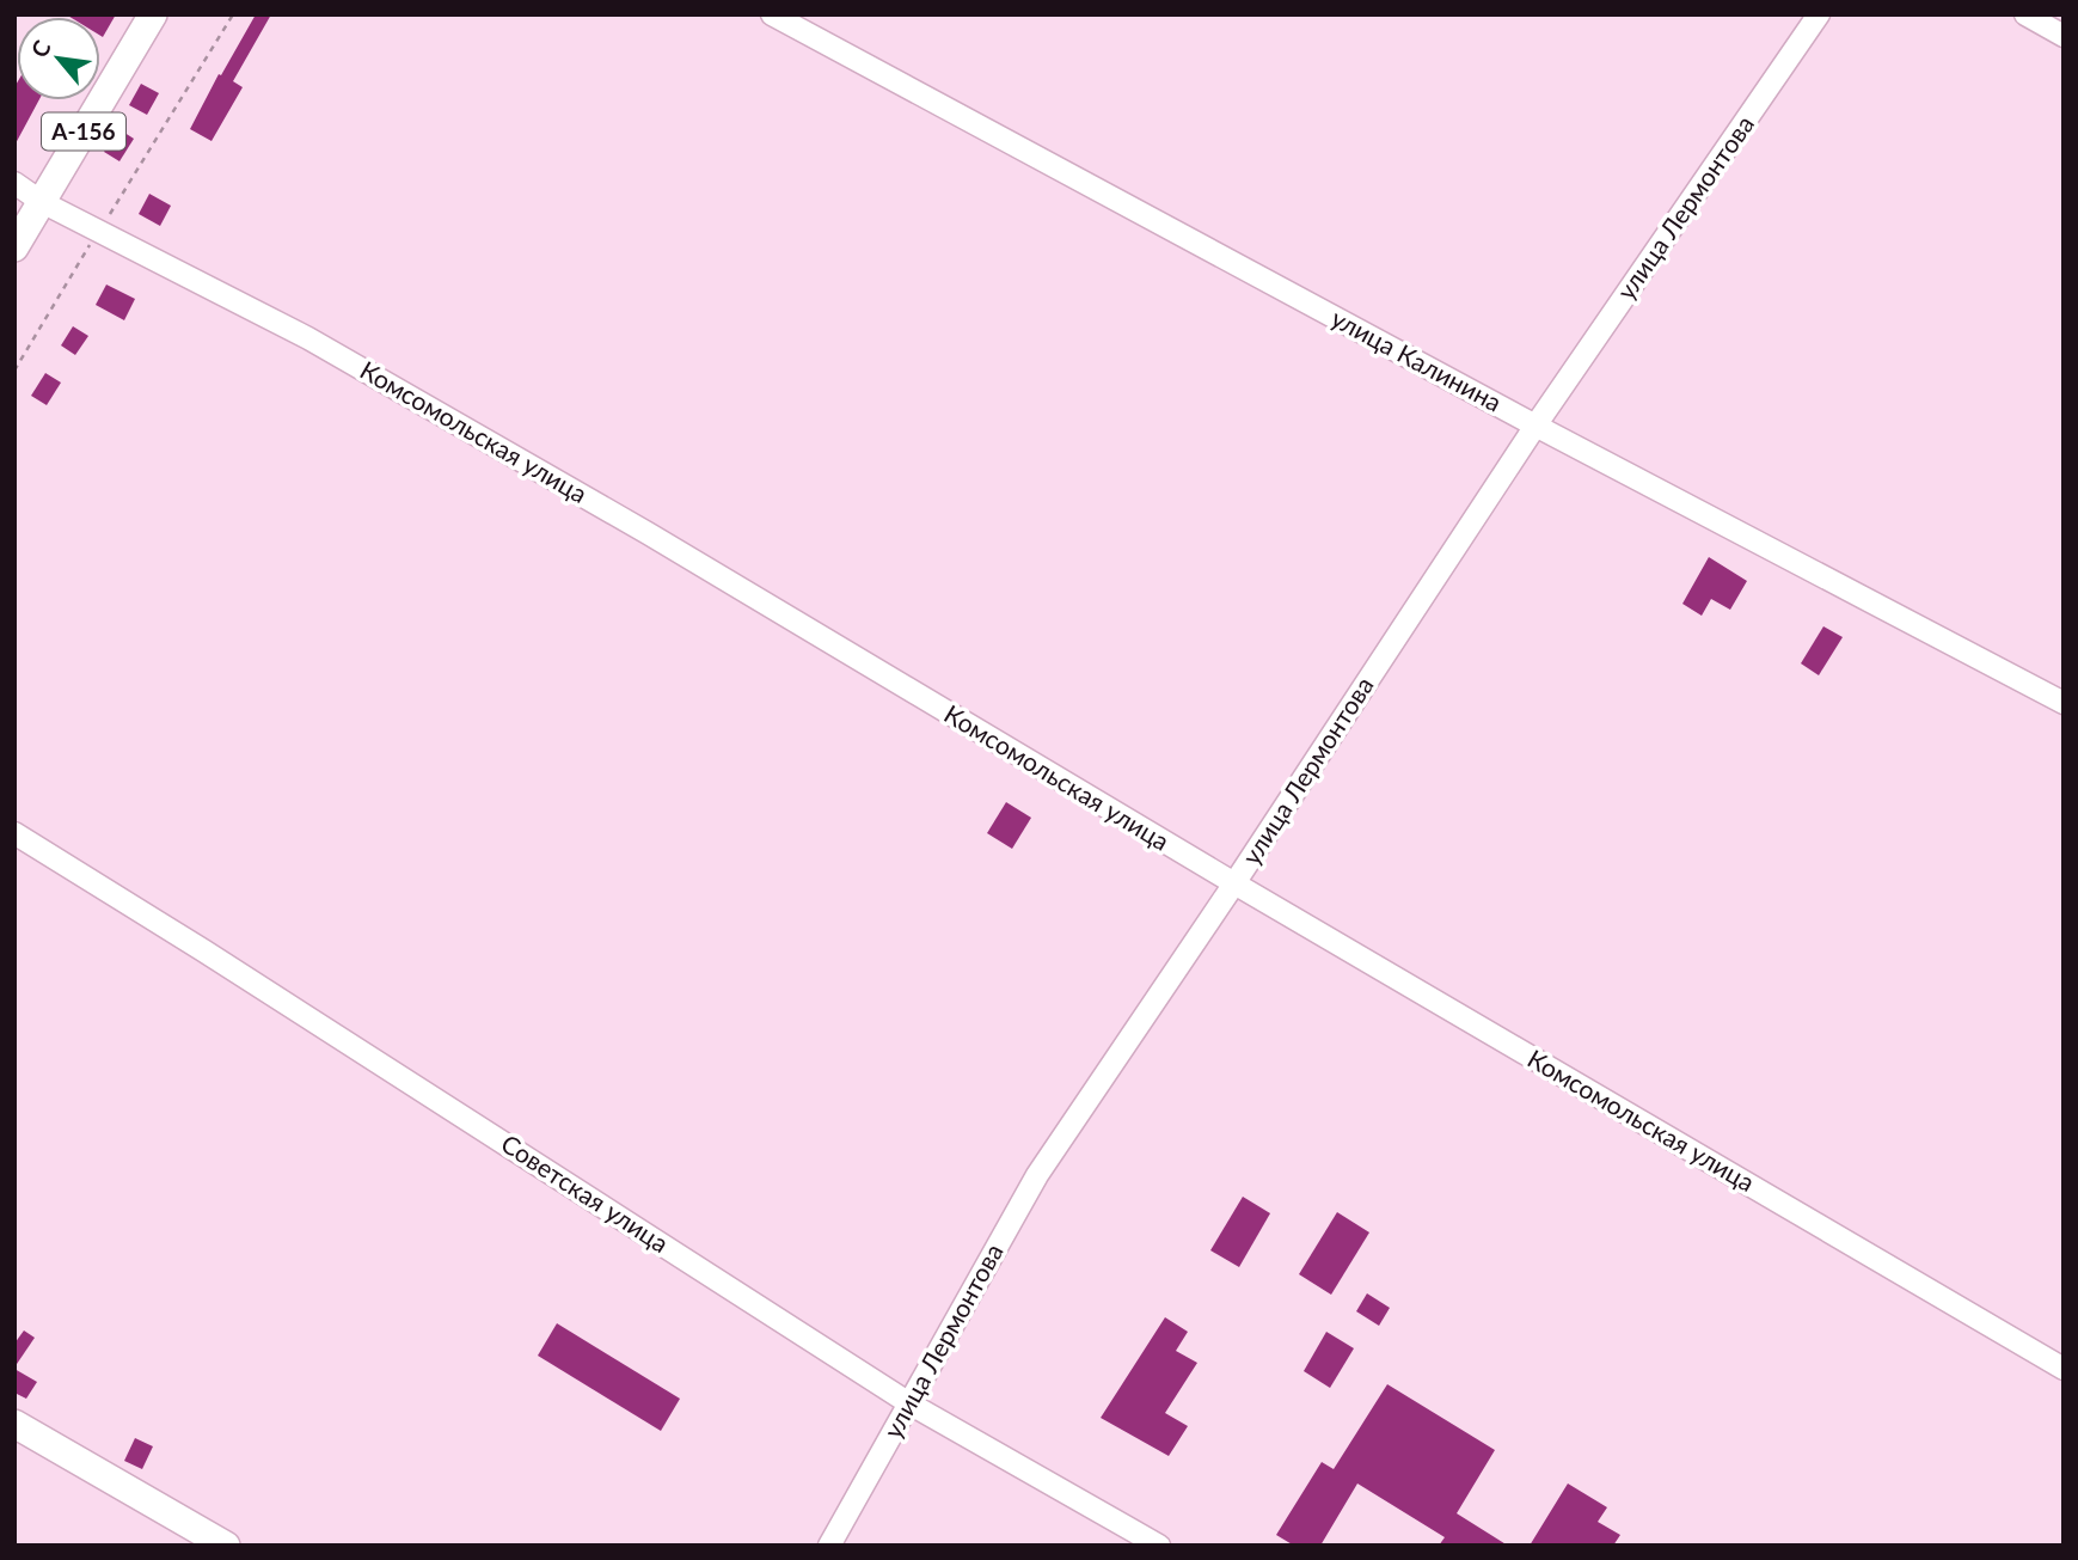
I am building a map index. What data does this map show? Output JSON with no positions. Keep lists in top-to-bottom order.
{
  "streets": {
    "main road": ["А-156"],
    "street": [
      "улица Лермонтова",
      "улица Калинина",
      "Комсомольская улица",
      "Советская улица"
    ]
  },
  "crossings": [
    ["А-156", "Комсомольская улица"],
    ["улица Лермонтова", "улица Калинина"],
    ["улица Лермонтова", "Комсомольская улица"],
    ["улица Лермонтова", "Советская улица"]
  ],
  "north": "top left"
}
